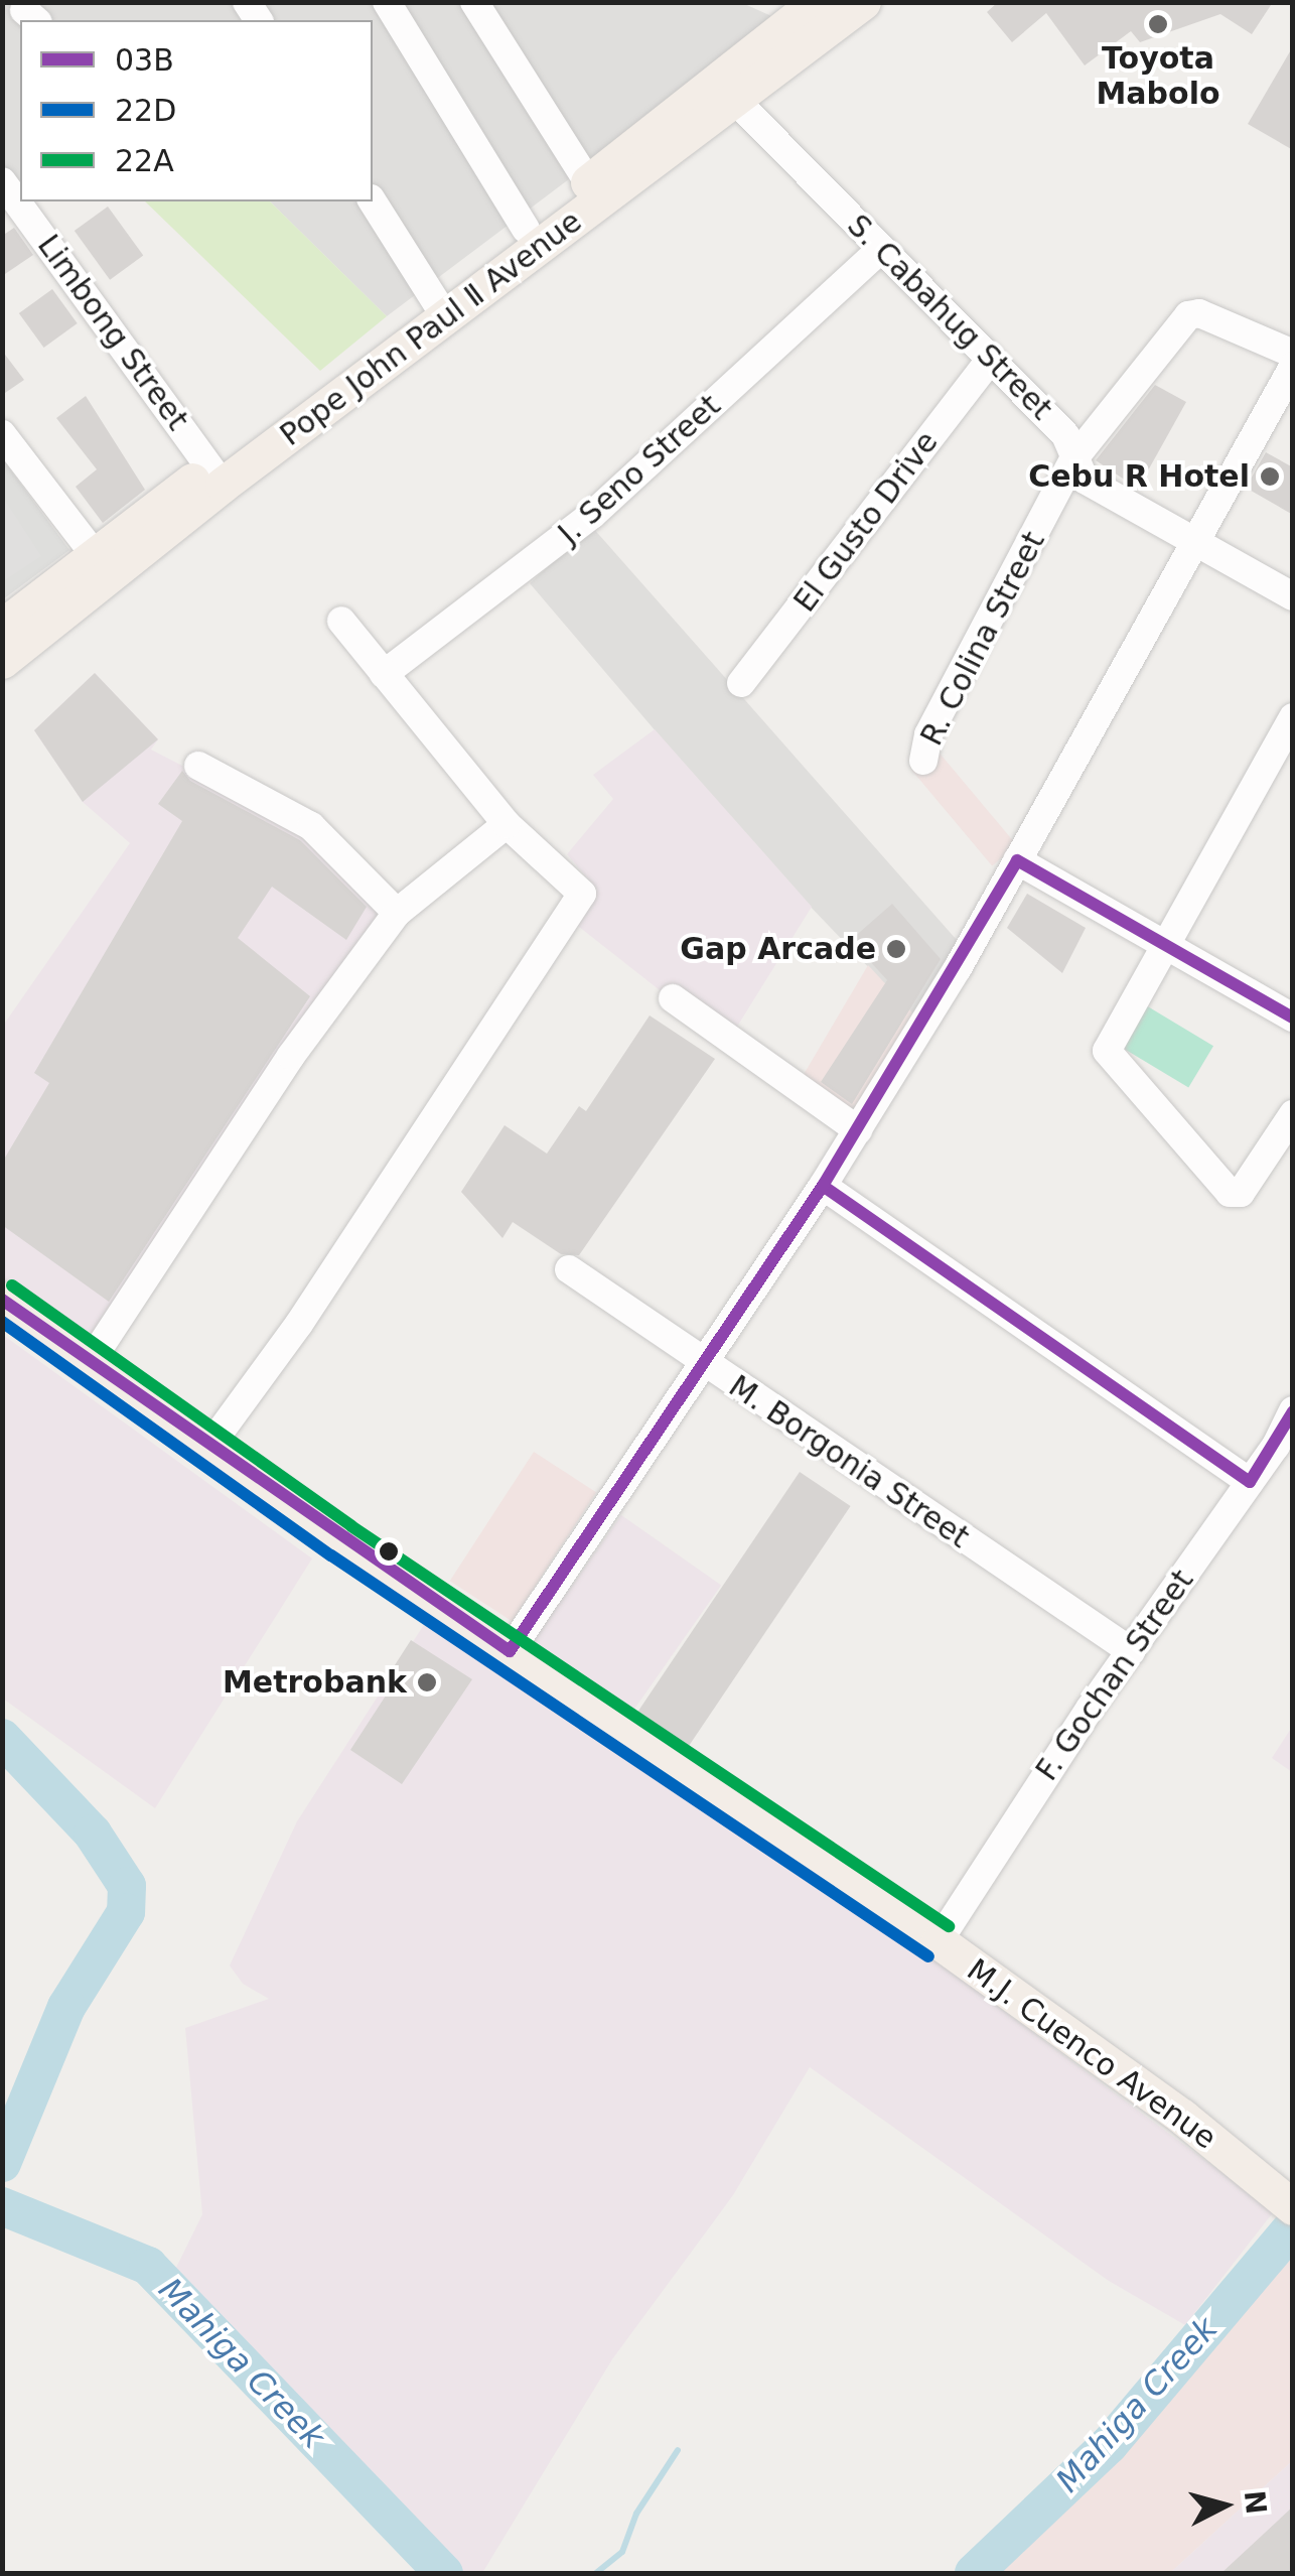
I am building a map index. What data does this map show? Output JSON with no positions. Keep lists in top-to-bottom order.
{
  "streets": {
    "main road": ["Pope John Paul Ⅱ Avenue", "M.J. Cuenco Avenue"],
    "street": [
      "S. Cabahug Street",
      "Limbong Street",
      "J. Seno Street",
      "El Gusto Drive",
      "R. Colina Street",
      "M. Borgonia Street",
      "F. Gochan Street"
    ]
  },
  "crossings": [
    ["S. Cabahug Street", "Pope John Paul Ⅱ Avenue"],
    ["S. Cabahug Street", "J. Seno Street"],
    ["S. Cabahug Street", "El Gusto Drive"],
    ["S. Cabahug Street", "R. Colina Street"],
    ["Pope John Paul Ⅱ Avenue", "Limbong Street"],
    ["M. Borgonia Street", "F. Gochan Street"],
    ["F. Gochan Street", "M.J. Cuenco Avenue"]
  ],
  "water": ["Mahiga Creek"],
  "places": [
    "Toyota Mabolo",
    "Cebu R Hotel",
    "Gap Arcade",
    "Metrobank"
  ],
  "lines": ["transit line 03B", "transit line 22A", "transit line 22D"],
  "legend": ["03B", "22D", "22A"],
  "north": "right"
}
